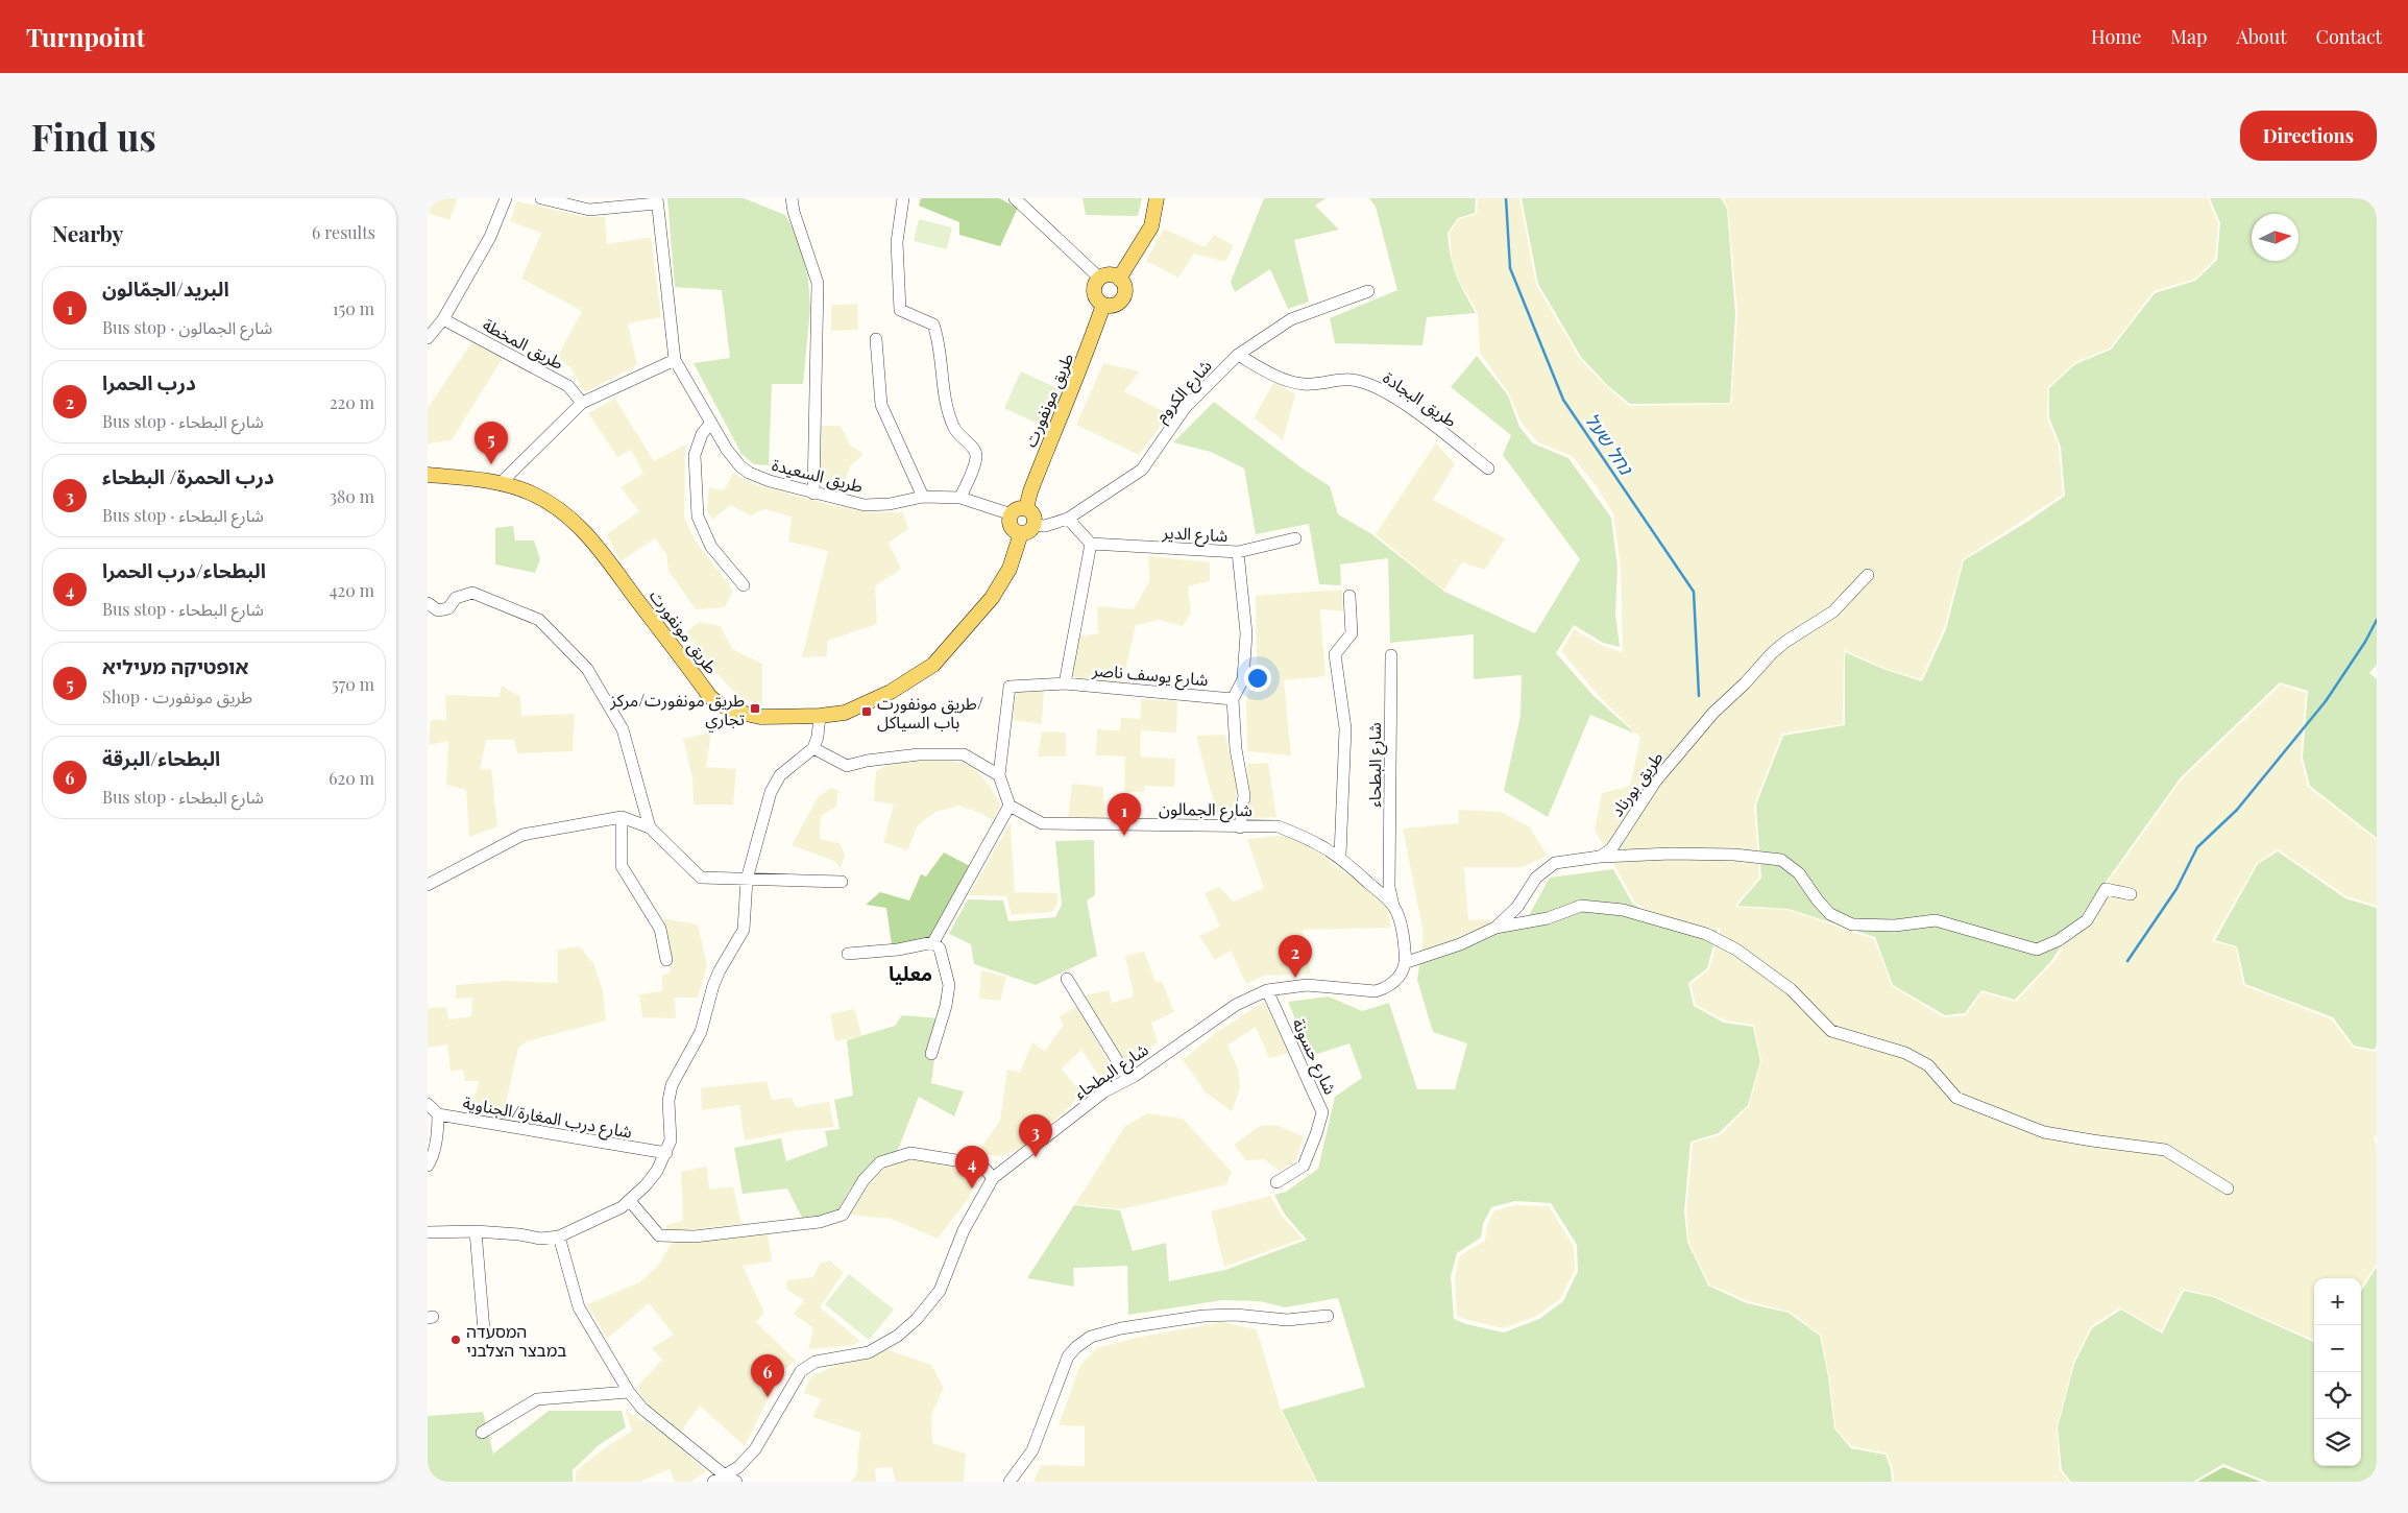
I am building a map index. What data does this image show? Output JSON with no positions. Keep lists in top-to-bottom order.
{
  "streets": {
    "main road": ["طريق مونفورت"],
    "street": [
      "طريق المخطة",
      "شارع الكروم",
      "طريق البجادة",
      "طريق السعيدة",
      "شارع الدير",
      "شارع يوسف ناصر",
      "شارع البطحاء",
      "طريق بورناد",
      "شارع الجمالون",
      "شارع حسونة",
      "شارع درب المغارة/الجناوية"
    ]
  },
  "crossings": [
    ["شارع الكروم", "طريق البجادة"],
    ["شارع الكروم", "طريق مونفورت"],
    ["شارع الكروم", "طريق السعيدة"],
    ["طريق مونفورت", "طريق السعيدة"],
    ["شارع البطحاء", "شارع الجمالون"],
    ["شارع البطحاء", "شارع حسونة"]
  ],
  "districts": ["معليا"],
  "water": ["נחל שעל"],
  "places": {
    "transit": ["طريق مونفورت/مركز تجاري", "طريق مونفورت/ باب السياكل"],
    "other": ["המסעדה במבצר הצלבני"]
  },
  "north": "right",
  "page": {
    "header": "Turnpoint",
    "nav": [
      "Home",
      "Map",
      "About",
      "Contact"
    ],
    "buttons": "Directions",
    "title": "Find us",
    "heading": ["Nearby", "6 results"],
    "list": [
      {
        "mark": "1",
        "name": "البريد/الجمّالون",
        "note": "Bus stop · شارع الجمالون",
        "value": "150 m"
      },
      {
        "mark": "2",
        "name": "درب الحمرا",
        "note": "Bus stop · شارع البطحاء",
        "value": "220 m"
      },
      {
        "mark": "3",
        "name": "درب الحمرة/ البطحاء",
        "note": "Bus stop · شارع البطحاء",
        "value": "380 m"
      },
      {
        "mark": "4",
        "name": "البطحاء/درب الحمرا",
        "note": "Bus stop · شارع البطحاء",
        "value": "420 m"
      },
      {
        "mark": "5",
        "name": "אופטיקה מעיליא",
        "note": "Shop · طريق مونفورت",
        "value": "570 m"
      },
      {
        "mark": "6",
        "name": "البطحاء/البرقة",
        "note": "Bus stop · شارع البطحاء",
        "value": "620 m"
      }
    ],
    "pins": [
      "5",
      "1",
      "2",
      "3",
      "4",
      "6"
    ],
    "map_buttons": ["+", "−"]
  }
}
